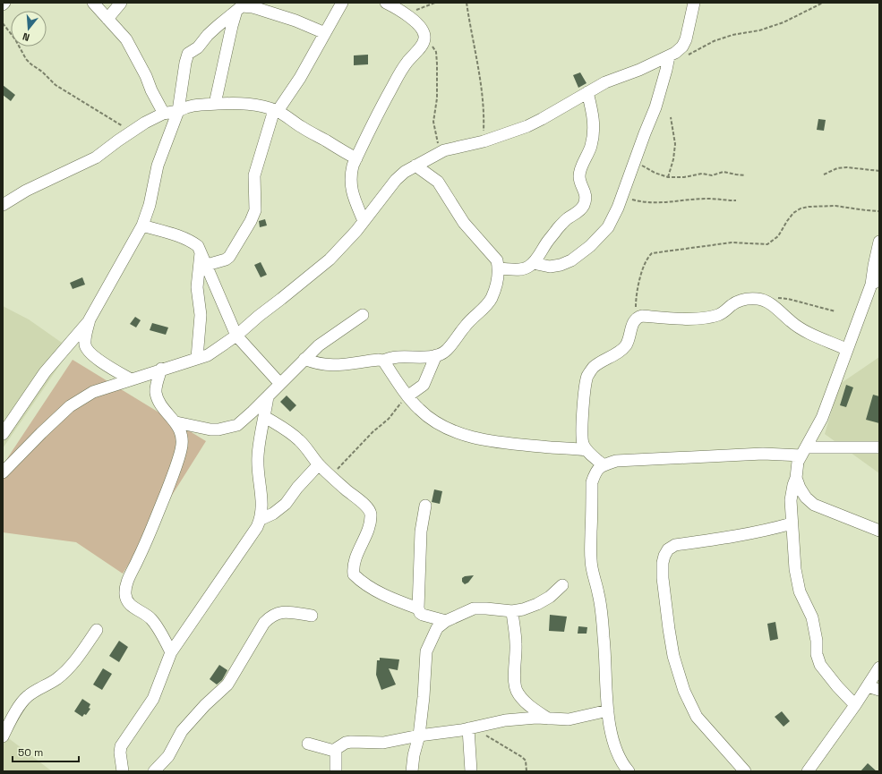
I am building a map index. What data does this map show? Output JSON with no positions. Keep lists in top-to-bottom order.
{
  "scale_bar": "50 m",
  "north": "bottom"
}
